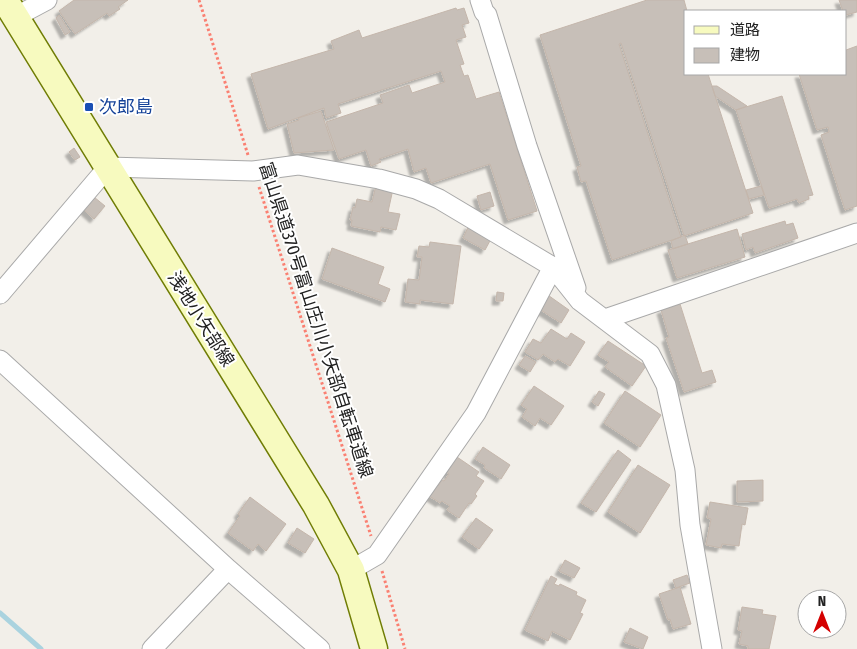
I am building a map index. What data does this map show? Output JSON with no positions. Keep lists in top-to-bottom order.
{
  "streets": {
    "main road": ["浅地小矢部線"],
    "path": ["富山県道370号富山庄川小矢部自転車道線"]
  },
  "places": {
    "transit": ["次郎島"]
  },
  "legend": ["道路", "建物"],
  "north": "top"
}
